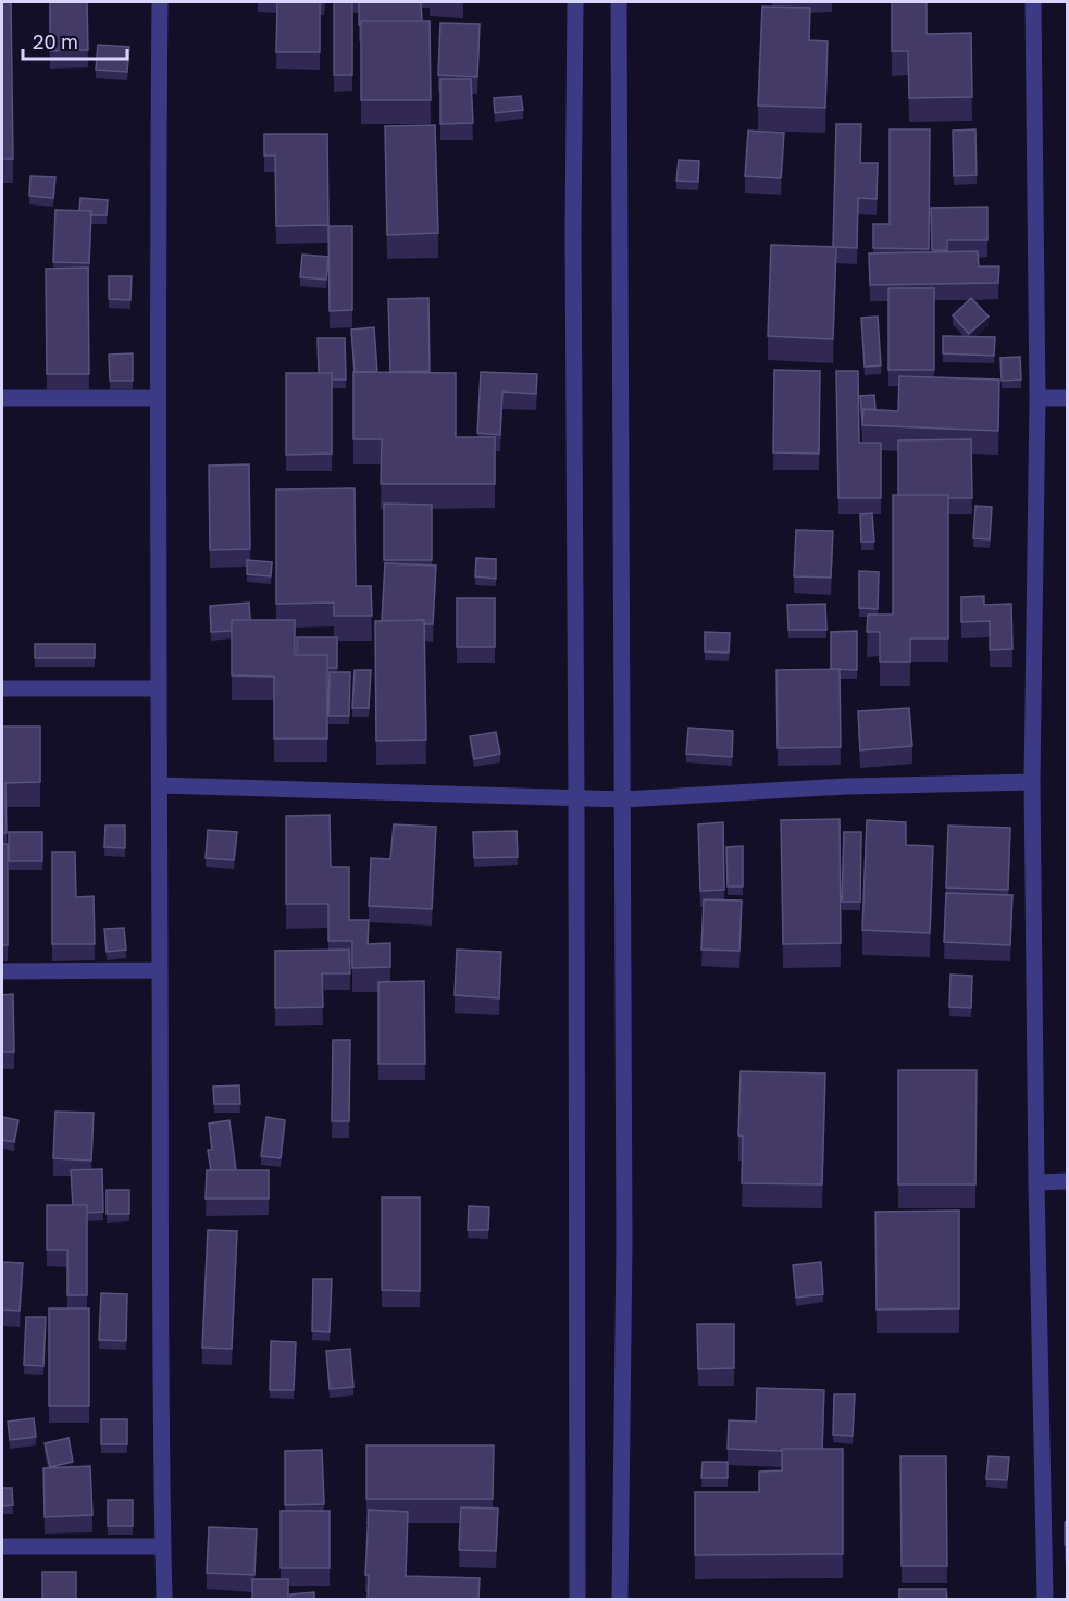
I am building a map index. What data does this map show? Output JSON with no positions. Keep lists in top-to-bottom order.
{
  "scale_bar": "20 m"
}
